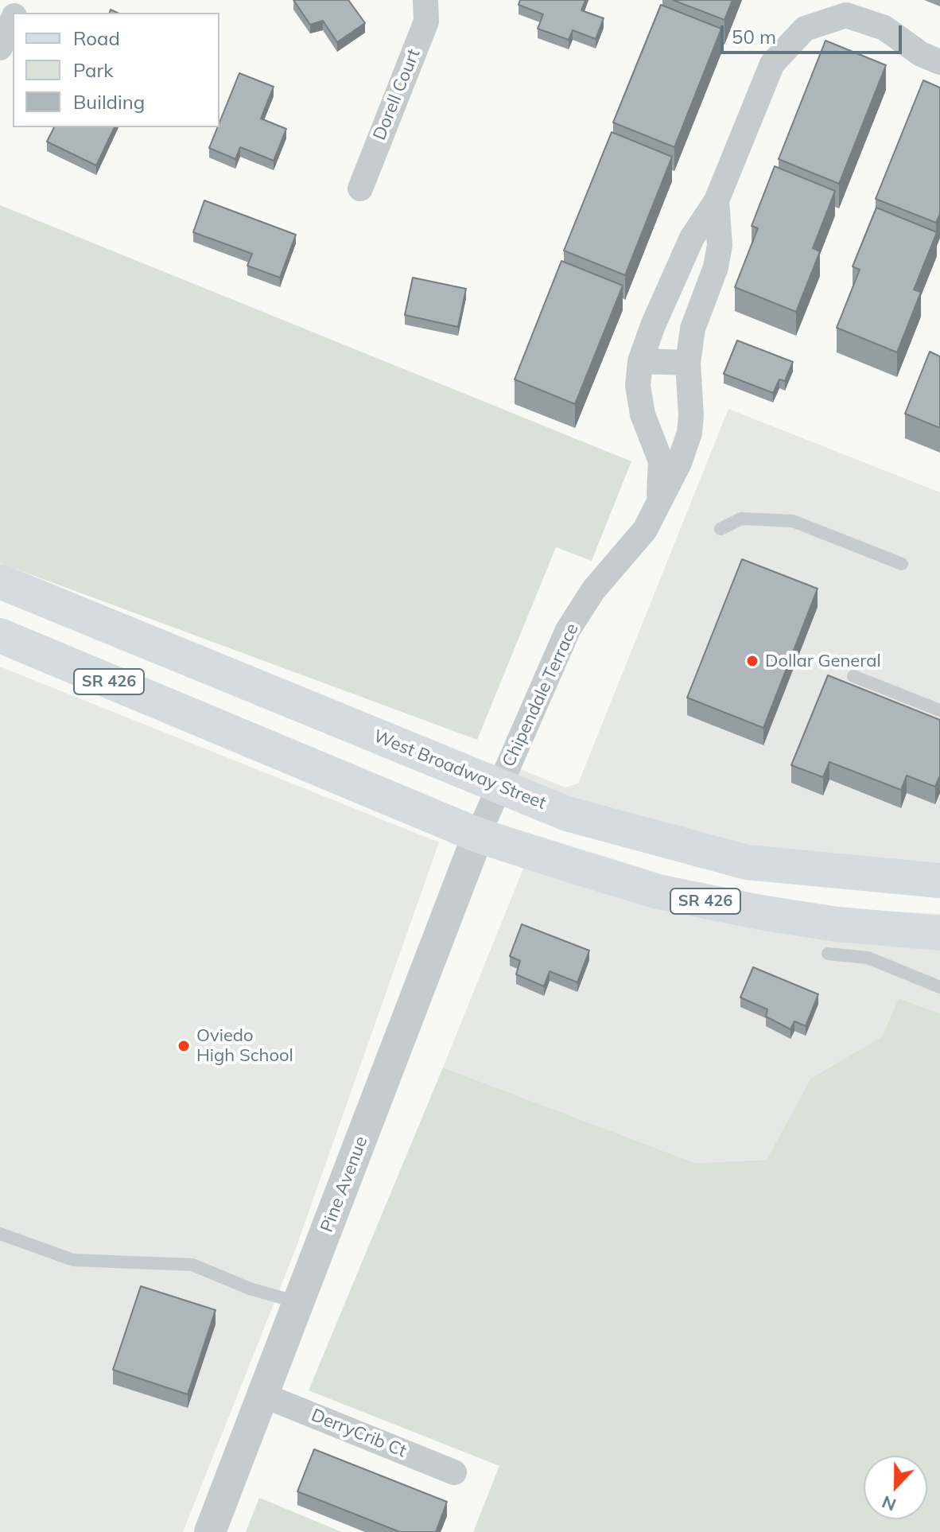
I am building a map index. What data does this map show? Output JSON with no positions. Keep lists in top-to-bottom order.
{
  "streets": {
    "main road": ["SR 426", "West Broadway Street"],
    "street": [
      "Dorell Court",
      "Chipendale Terrace",
      "Pine Avenue",
      "DerryCrib Ct"
    ]
  },
  "crossings": [
    ["SR 426", "Chipendale Terrace"],
    ["SR 426", "Pine Avenue"],
    ["Chipendale Terrace", "West Broadway Street"],
    ["Chipendale Terrace", "Pine Avenue"],
    ["Pine Avenue", "DerryCrib Ct"]
  ],
  "places": ["Dollar General", "Oviedo High School"],
  "legend": ["Road", "Park", "Building"],
  "scale_bar": "50 m",
  "north": "bottom"
}
